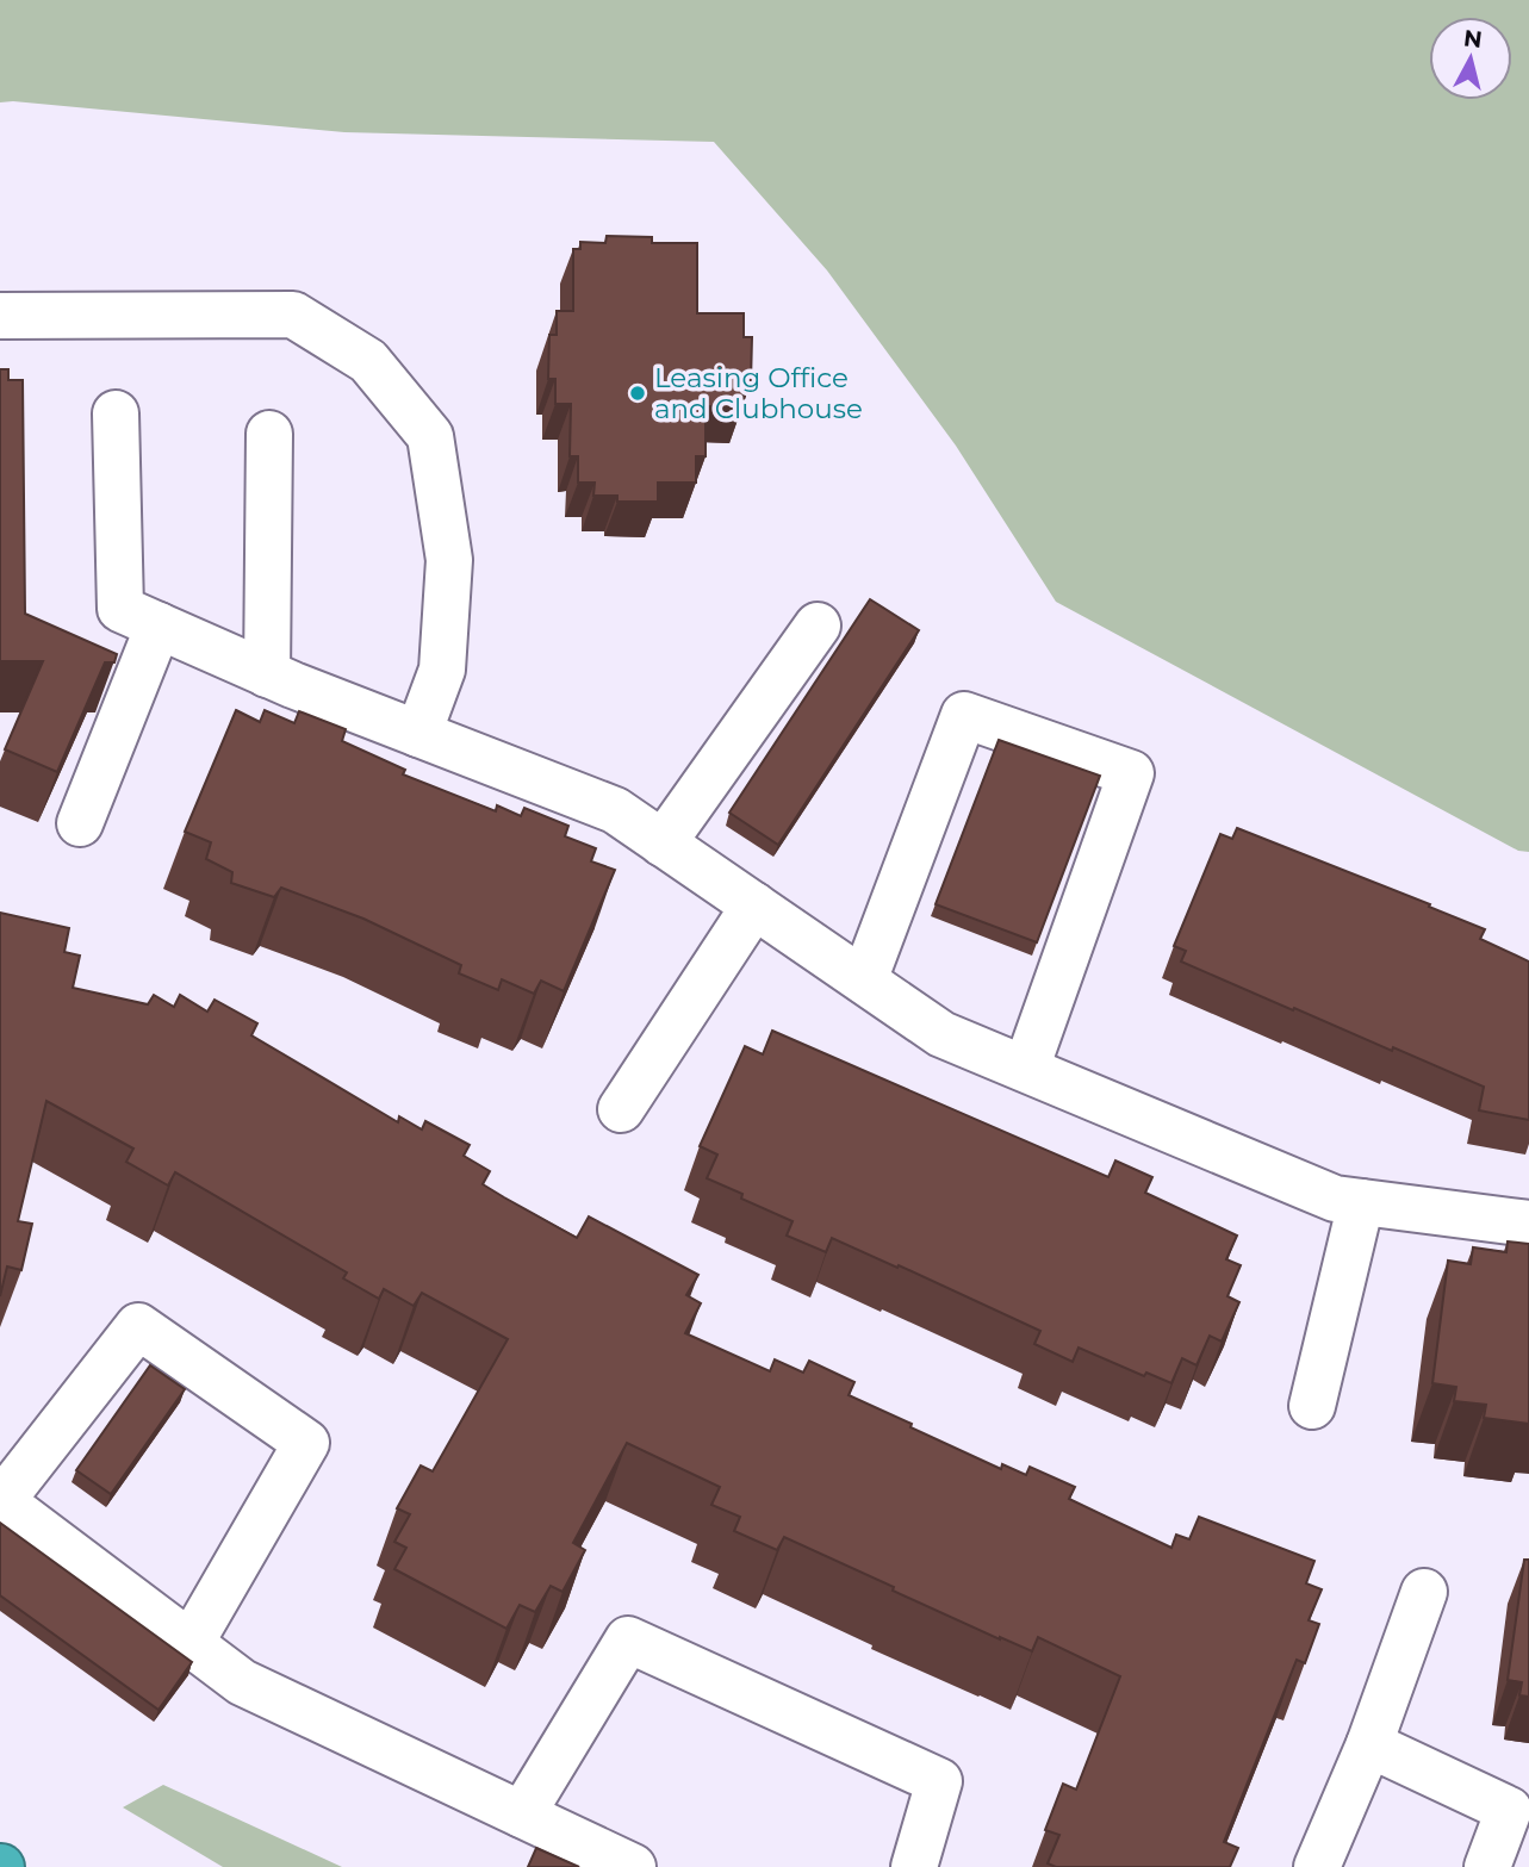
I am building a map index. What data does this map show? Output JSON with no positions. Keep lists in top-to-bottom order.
{
  "places": ["Leasing Office and Clubhouse"],
  "north": "top"
}
